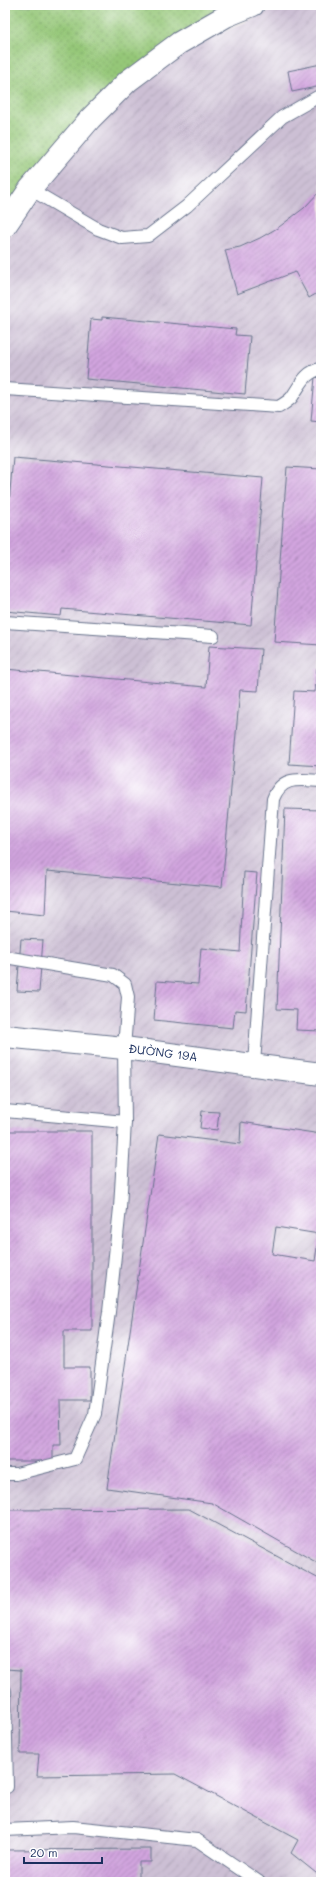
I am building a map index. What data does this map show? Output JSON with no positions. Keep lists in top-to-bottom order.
{
  "streets": {
    "street": ["ĐƯỜNG 19A"]
  },
  "scale_bar": "20 m"
}
